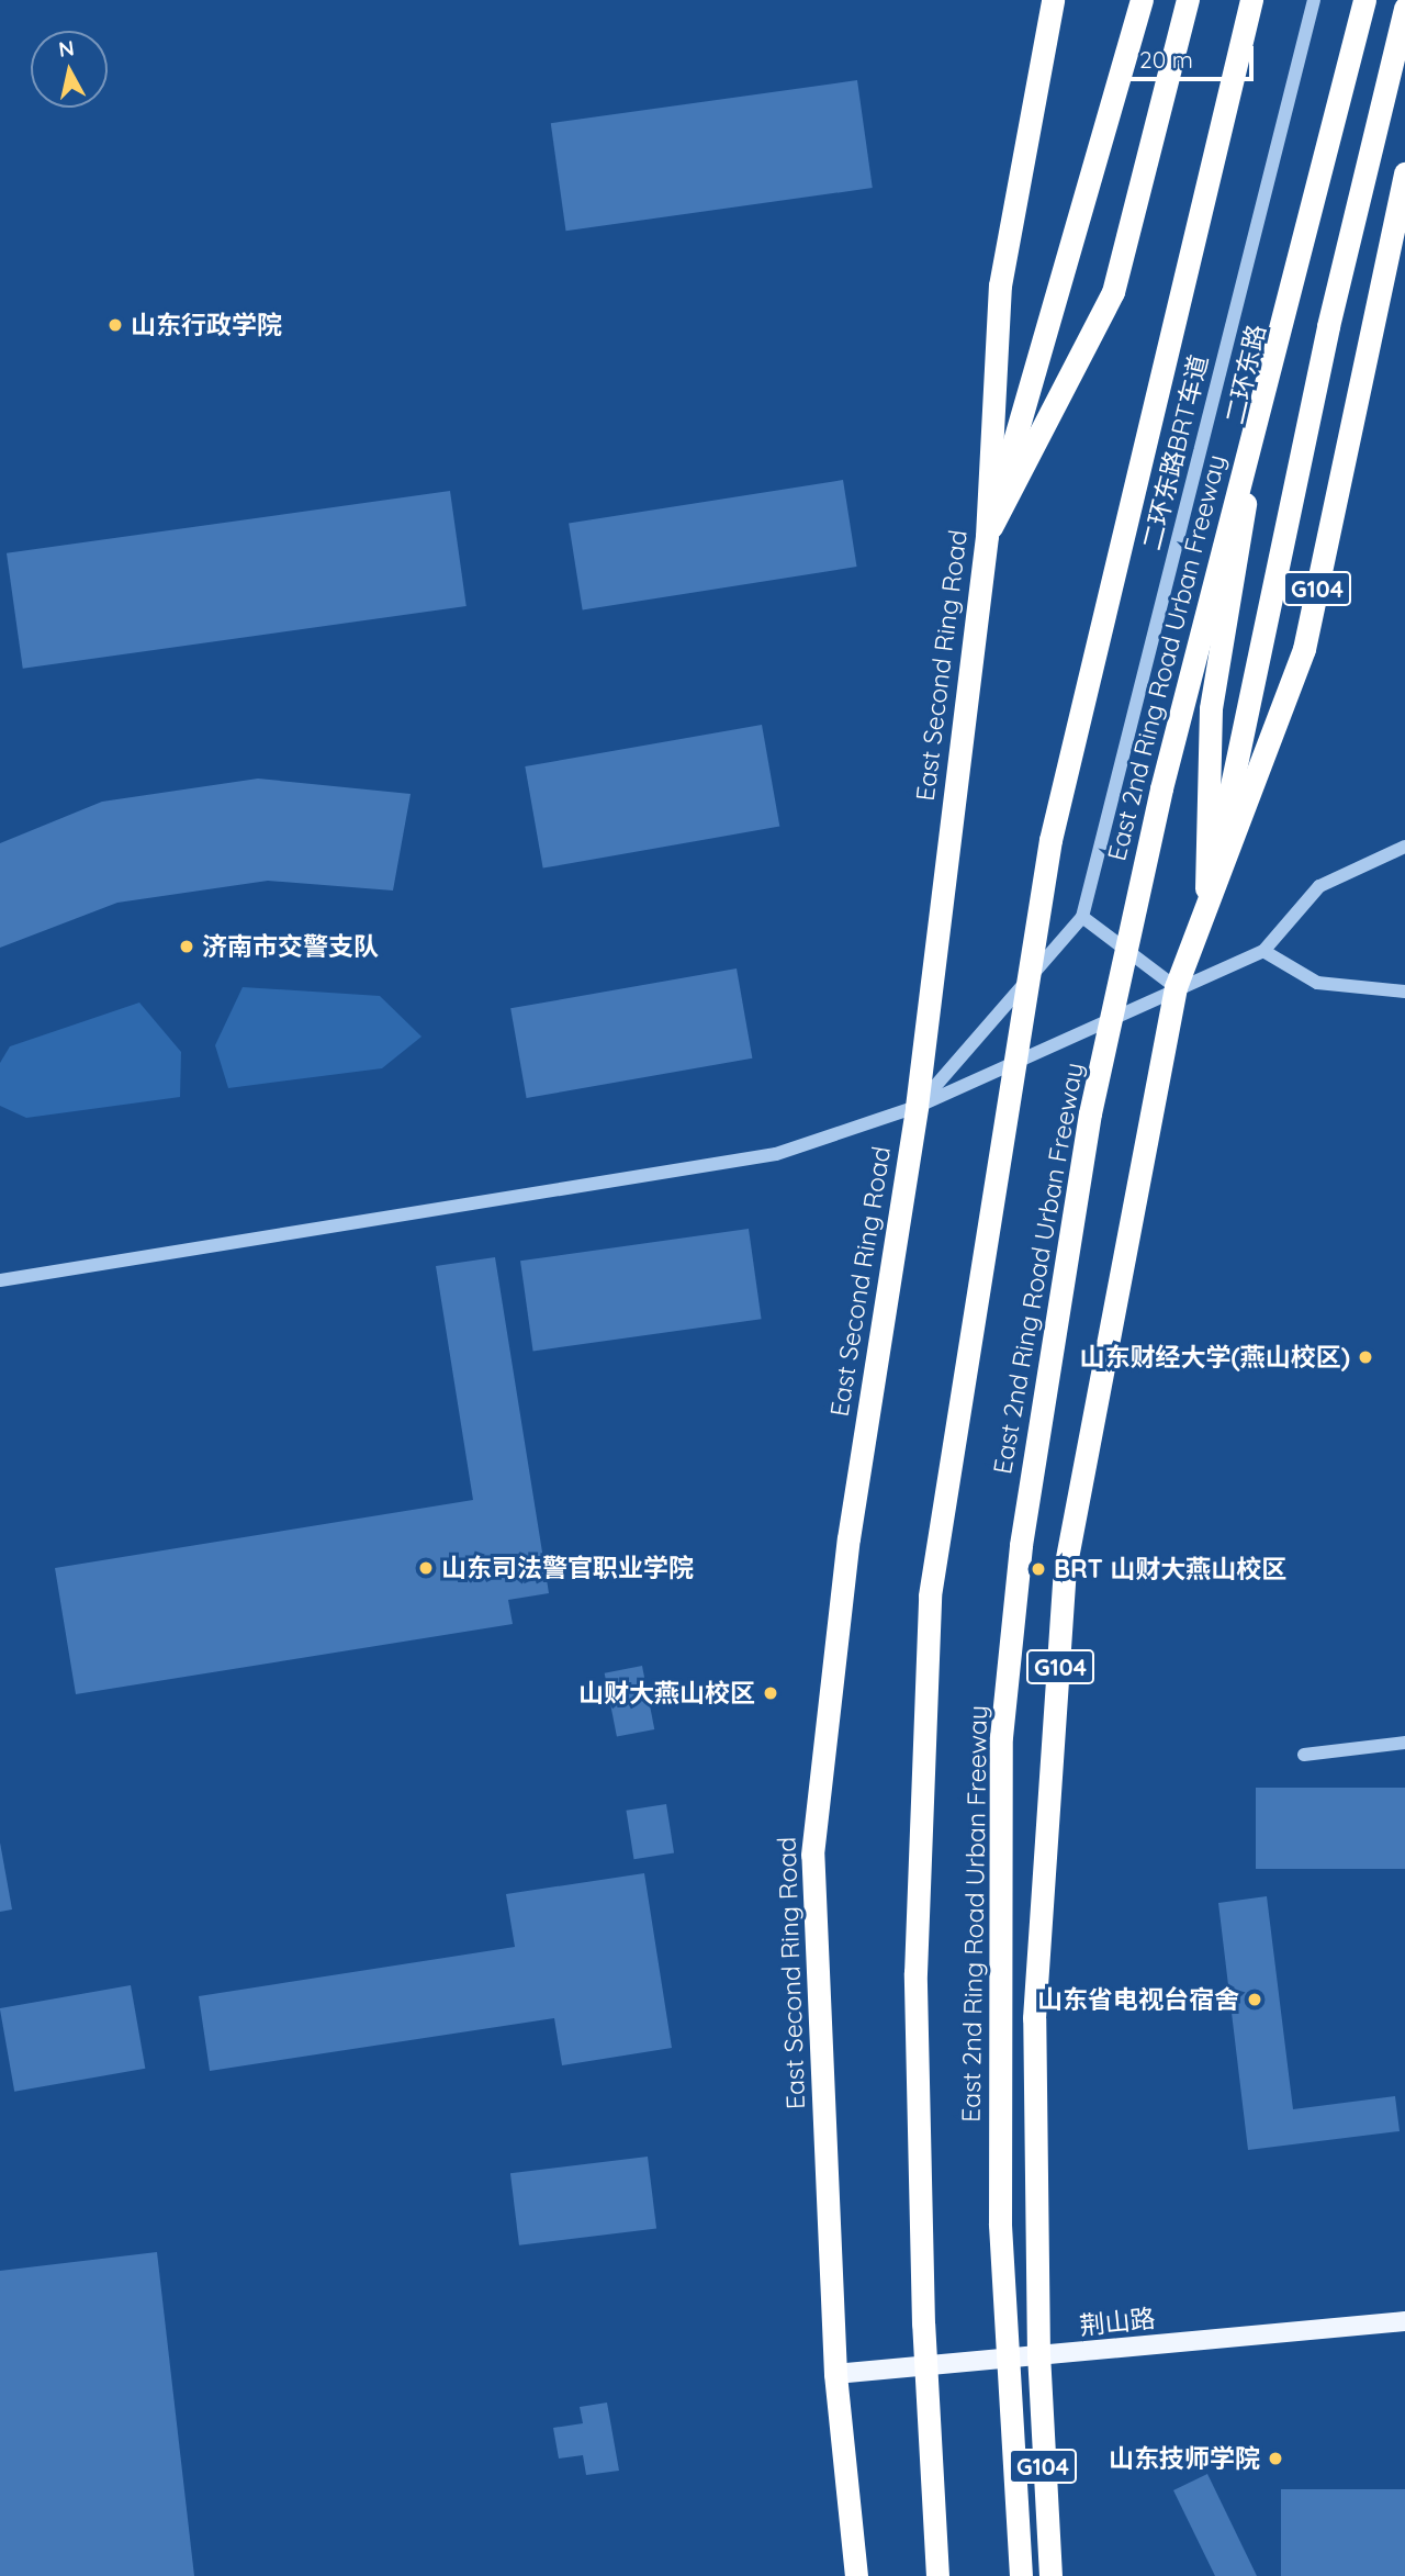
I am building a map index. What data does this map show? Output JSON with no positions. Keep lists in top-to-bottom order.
{
  "streets": {
    "highway": [
      "二环东路",
      "G104",
      "East 2nd Ring Road Urban Freeway",
      "East Second Ring Road"
    ],
    "main road": ["荆山路"],
    "street": ["二环东路BRT车道"]
  },
  "crossings": [
    ["二环东路", "G104"],
    ["二环东路", "East 2nd Ring Road Urban Freeway"],
    ["二环东路BRT车道", "East Second Ring Road"],
    ["G104", "荆山路"],
    ["East Second Ring Road", "荆山路"]
  ],
  "places": [
    "山东行政学院",
    "济南市交警支队",
    "山东财经大学(燕山校区)",
    "山东司法警官职业学院",
    "BRT 山财大燕山校区",
    "山财大燕山校区",
    "山东省电视台宿舍",
    "山东技师学院"
  ],
  "scale_bar": "20 m",
  "north": "top"
}
